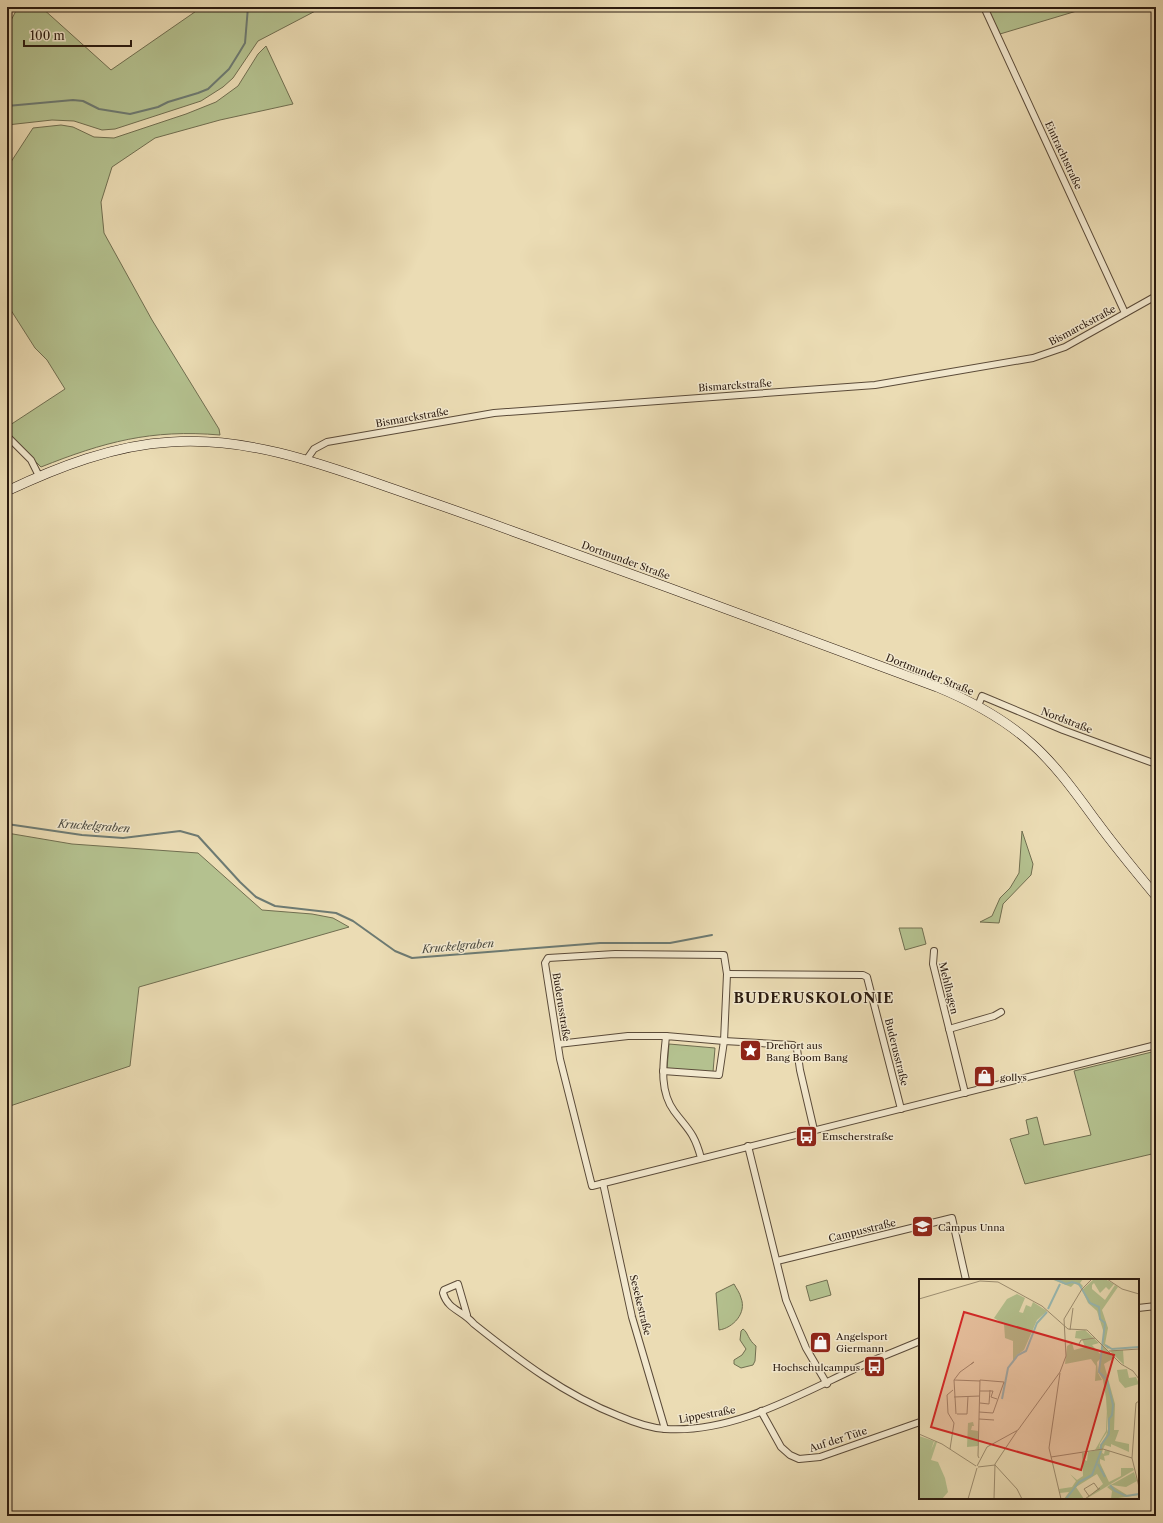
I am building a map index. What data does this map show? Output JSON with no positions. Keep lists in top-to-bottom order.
{
  "streets": {
    "main road": ["Dortmunder Straße"],
    "street": [
      "Eintrachtstraße",
      "Bismarckstraße",
      "Nordstraße",
      "Mehlhagen",
      "Buderusstraße",
      "Campusstraße",
      "Sesekestraße",
      "Lippestraße",
      "Auf der Tüte"
    ]
  },
  "crossings": [
    ["Eintrachtstraße", "Bismarckstraße"],
    ["Bismarckstraße", "Dortmunder Straße"],
    ["Dortmunder Straße", "Nordstraße"],
    ["Buderusstraße", "Sesekestraße"],
    ["Sesekestraße", "Lippestraße"],
    ["Lippestraße", "Auf der Tüte"]
  ],
  "districts": ["BUDERUSKOLONIE"],
  "water": ["Kruckelgraben"],
  "places": {
    "place": ["Drehort aus Bang Boom Bang"],
    "shop": ["gollys", "Angelsport Giermann"],
    "bus stop": ["Emscherstraße", "Hochschulcampus"],
    "school or university": ["Campus Unna"]
  },
  "scale_bar": "100 m"
}
